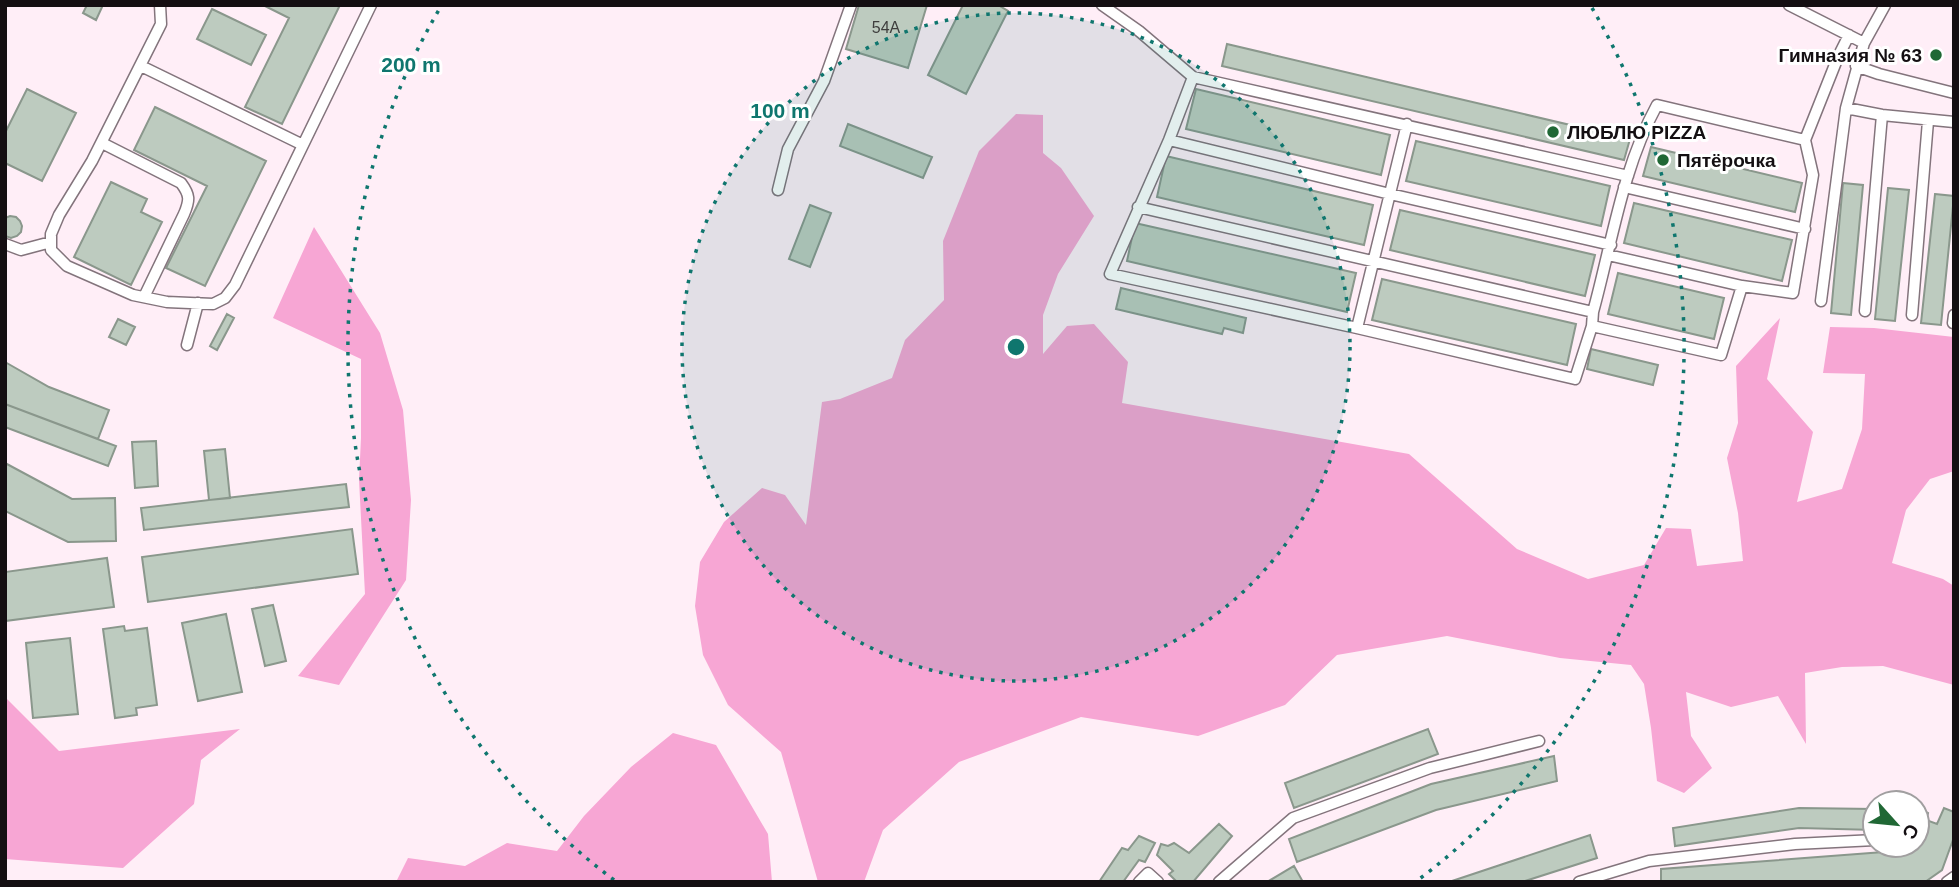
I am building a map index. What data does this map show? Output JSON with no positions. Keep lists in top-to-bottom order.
{
  "places": ["Гимназия № 63", "ЛЮБЛЮ PIZZA", "Пятёрочка"],
  "house_numbers": ["54А"],
  "north": "bottom right",
  "rings": ["200 m", "100 m"]
}
